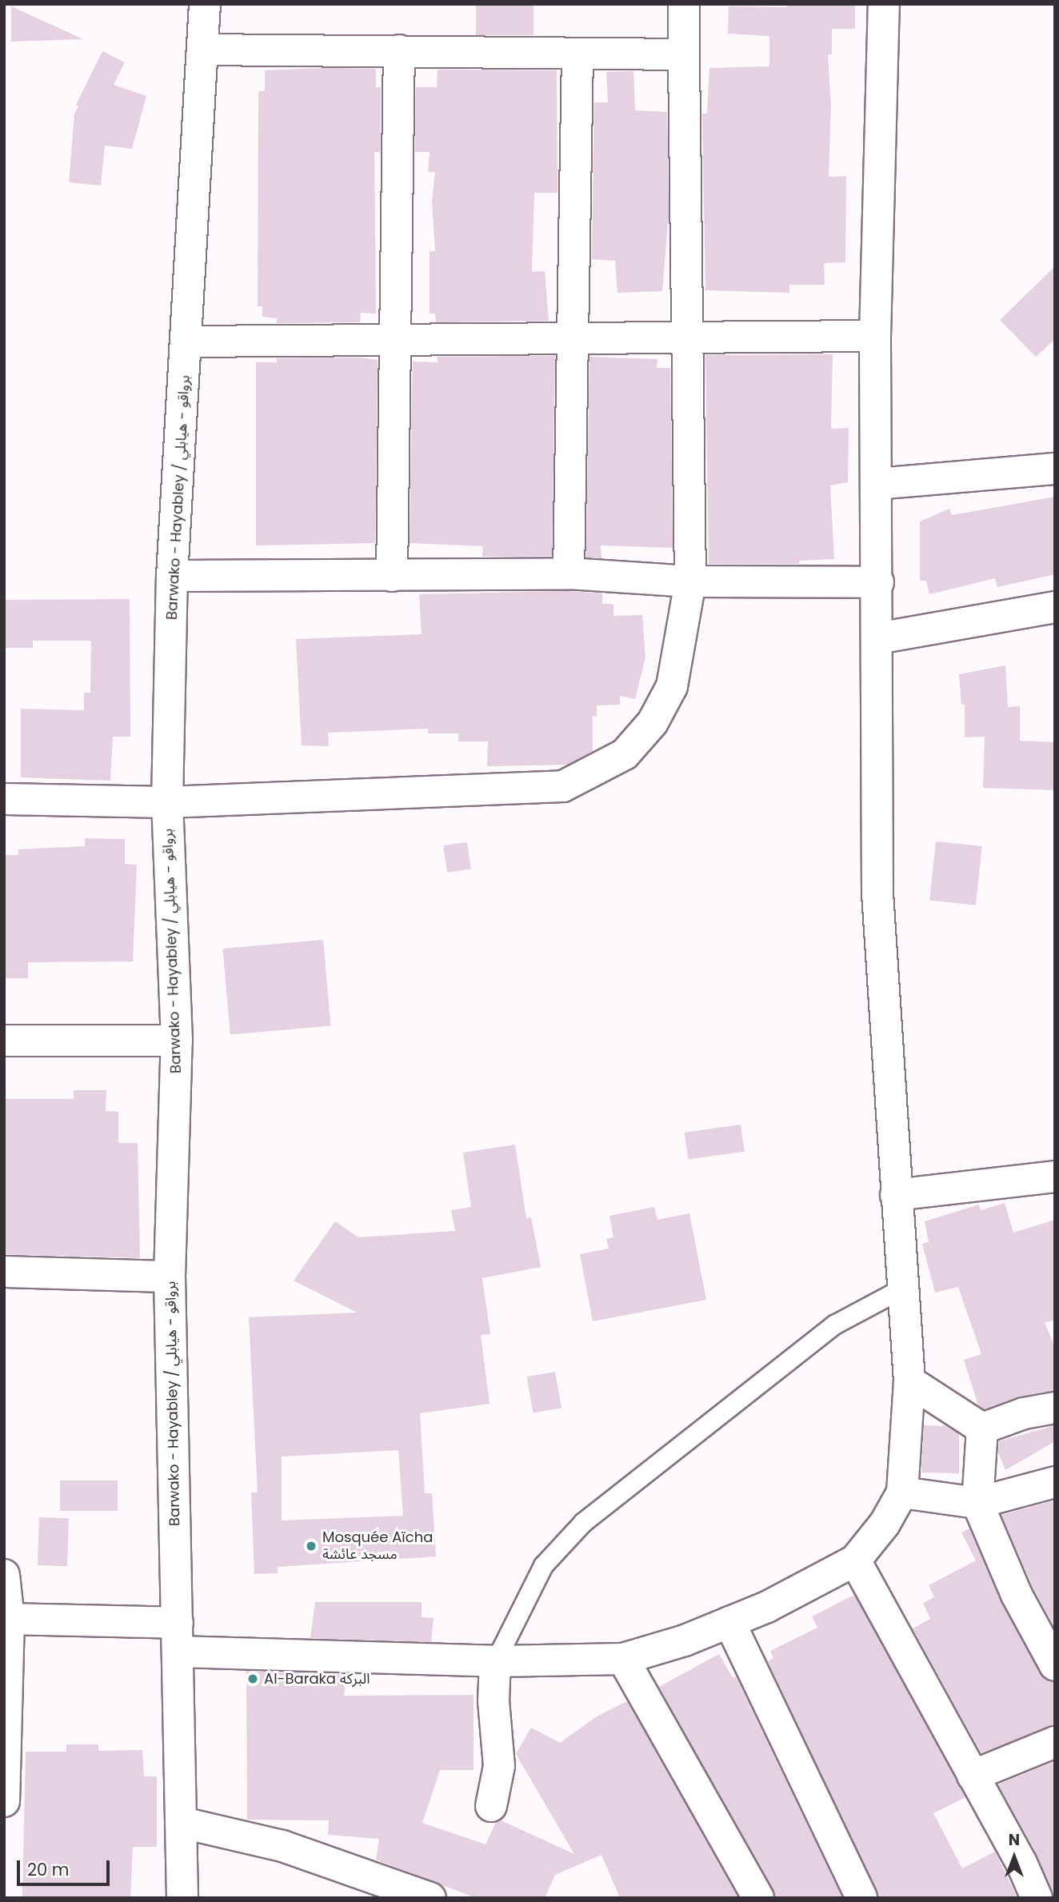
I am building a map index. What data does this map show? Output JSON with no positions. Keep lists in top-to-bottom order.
{
  "streets": {
    "street": ["Barwako - Hayabley / برواقو - هيابلي"]
  },
  "places": ["Mosquée Aïcha مسجد عائشة", "Al-Baraka البركة"],
  "scale_bar": "20 m",
  "north": "top"
}
